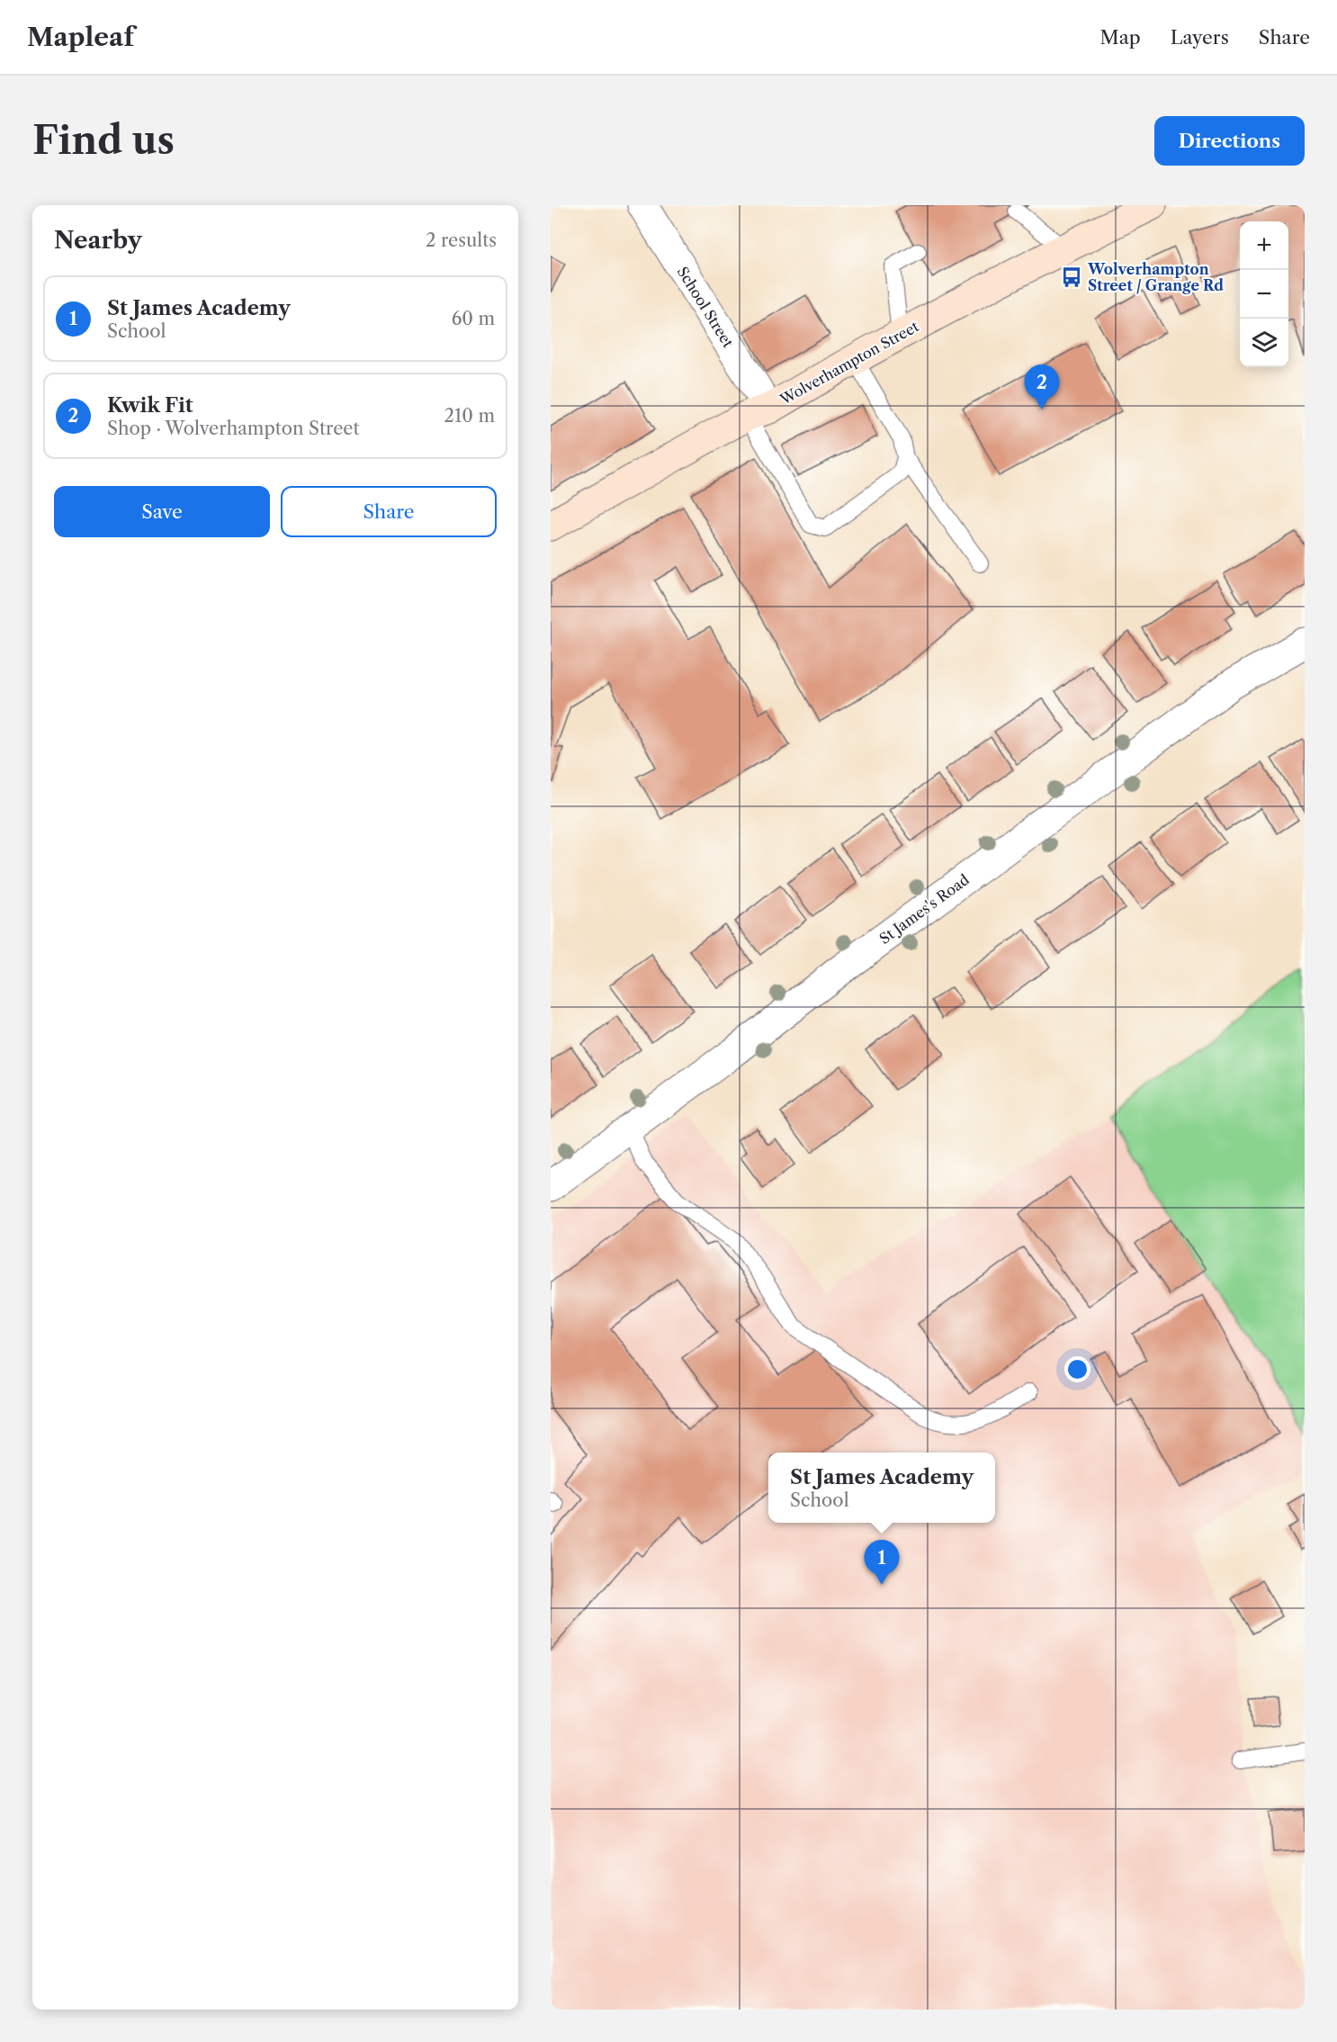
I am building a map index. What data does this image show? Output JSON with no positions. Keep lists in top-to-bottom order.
{
  "streets": {
    "main road": ["Wolverhampton Street"],
    "street": ["School Street", "St James's Road"]
  },
  "crossings": [
    ["School Street", "Wolverhampton Street"]
  ],
  "places": {
    "bus stop": ["Wolverhampton Street / Grange Rd"]
  },
  "page": {
    "header": "Mapleaf",
    "nav": ["Map", "Layers", "Share"],
    "buttons": [
      "Directions",
      ["Save", "Share"]
    ],
    "title": "Find us",
    "heading": ["Nearby", "2 results"],
    "map_buttons": ["+", "−"],
    "list": [
      {
        "mark": "1",
        "name": "St James Academy",
        "note": "School",
        "value": "60 m"
      },
      {
        "mark": "2",
        "name": "Kwik Fit",
        "note": "Shop · Wolverhampton Street",
        "value": "210 m"
      }
    ],
    "pins": ["2", "1"],
    "popup": ["St James Academy", "School"]
  }
}
